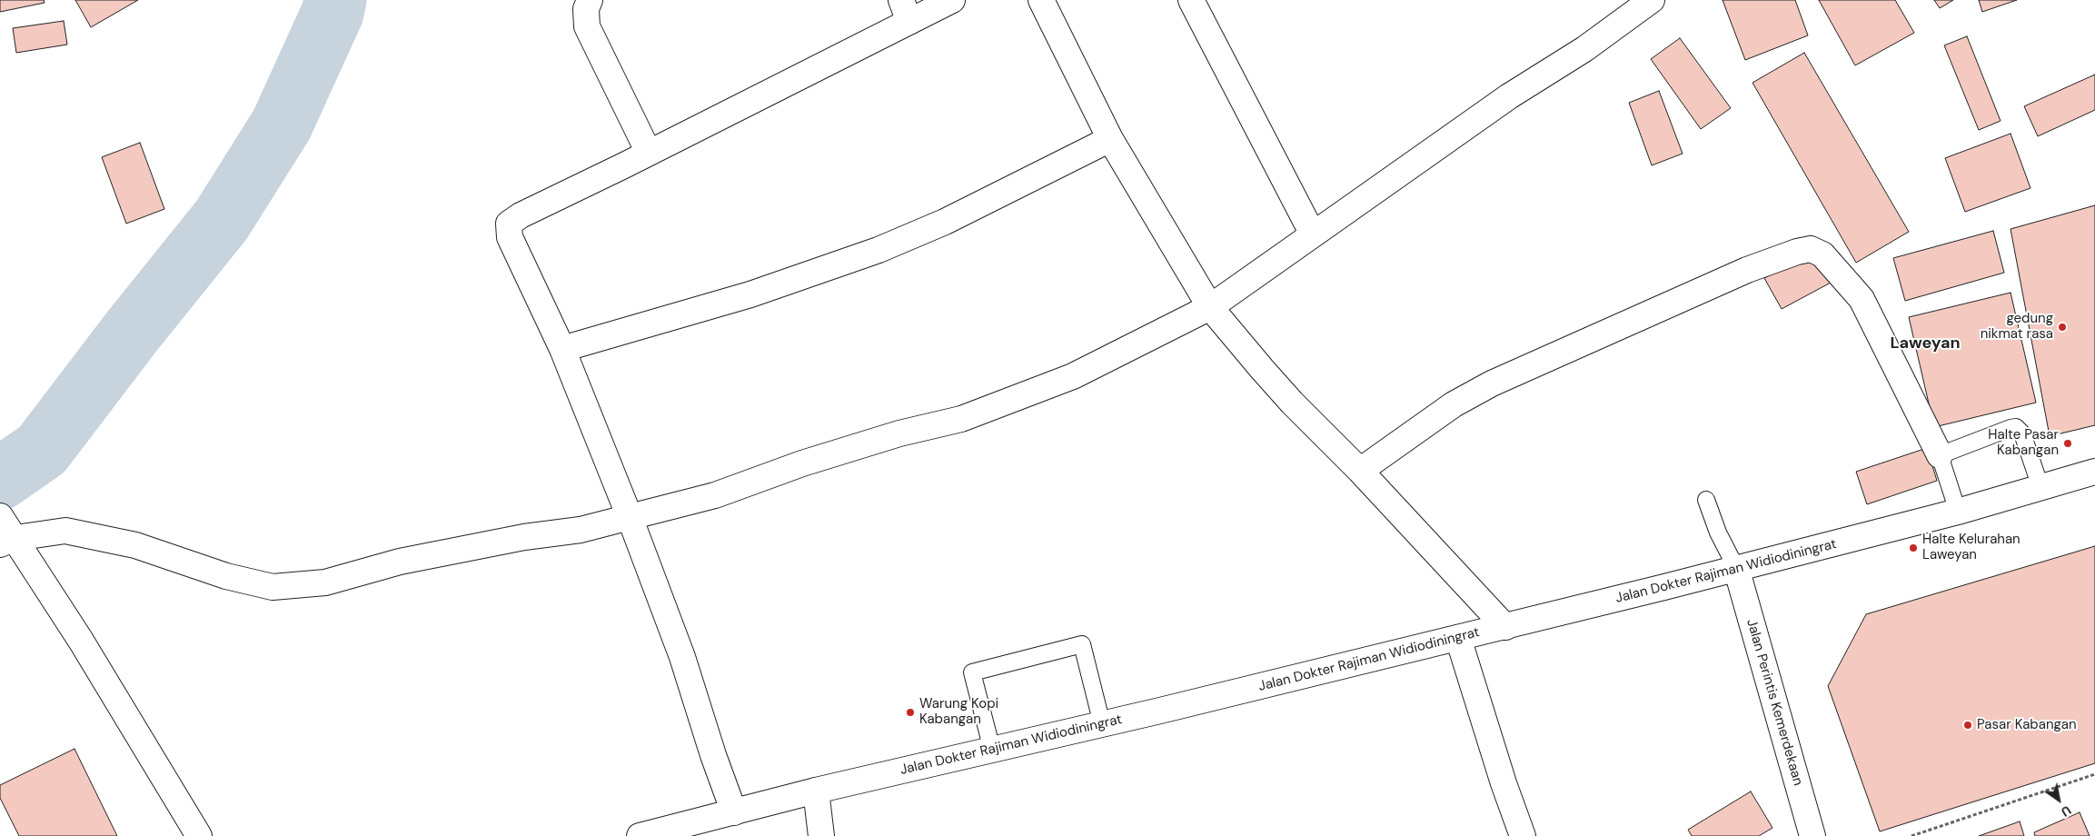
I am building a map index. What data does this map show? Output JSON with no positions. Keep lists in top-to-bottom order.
{
  "streets": {
    "street": ["Jalan Dokter Rajiman Widiodiningrat", "Jalan Perintis Kemerdekaan"]
  },
  "crossings": [
    ["Jalan Dokter Rajiman Widiodiningrat", "Jalan Perintis Kemerdekaan"]
  ],
  "districts": ["Laweyan"],
  "places": [
    "gedung nikmat rasa",
    "Halte Pasar Kabangan",
    "Halte Kelurahan Laweyan",
    "Warung Kopi Kabangan",
    "Pasar Kabangan"
  ],
  "north": "bottom right"
}
